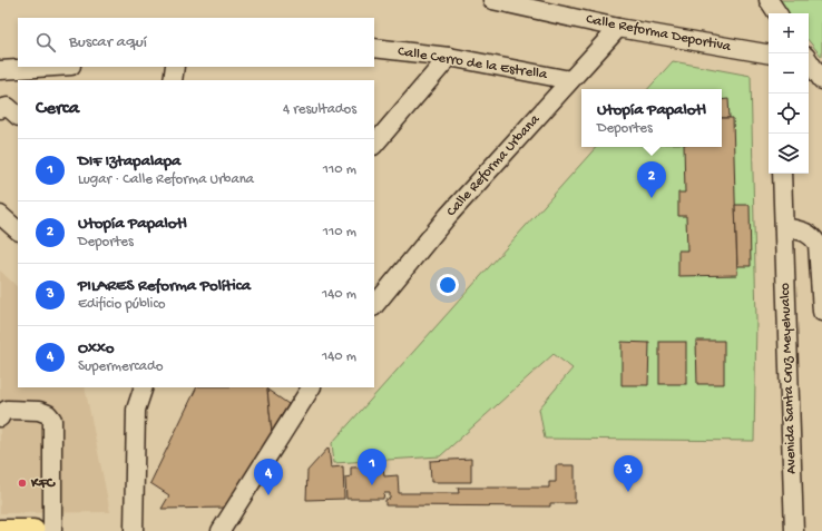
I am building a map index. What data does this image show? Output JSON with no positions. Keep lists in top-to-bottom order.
{
  "streets": {
    "street": [
      "Calle Reforma Deportiva",
      "Calle Cerro de la Estrella",
      "Calle Reforma Urbana",
      "Avenida Santa Cruz Meyehualco"
    ]
  },
  "crossings": [
    ["Calle Reforma Deportiva", "Calle Reforma Urbana"],
    ["Calle Cerro de la Estrella", "Calle Reforma Urbana"]
  ],
  "places": ["KFC"],
  "page": {
    "map_buttons": ["+", "−"],
    "search": "Buscar aquí",
    "heading": ["Cerca", "4 resultados"],
    "popup": ["Utopía Papalotl", "Deportes"],
    "list": [
      {
        "mark": "1",
        "name": "DIF Iztapalapa",
        "note": "Lugar · Calle Reforma Urbana",
        "value": "110 m"
      },
      {
        "mark": "2",
        "name": "Utopía Papalotl",
        "note": "Deportes",
        "value": "110 m"
      },
      {
        "mark": "3",
        "name": "PILARES Reforma Política",
        "note": "Edificio público",
        "value": "140 m"
      },
      {
        "mark": "4",
        "name": "Oxxo",
        "note": "Supermercado",
        "value": "140 m"
      }
    ],
    "pins": [
      "2",
      "1",
      "3",
      "4"
    ]
  }
}
